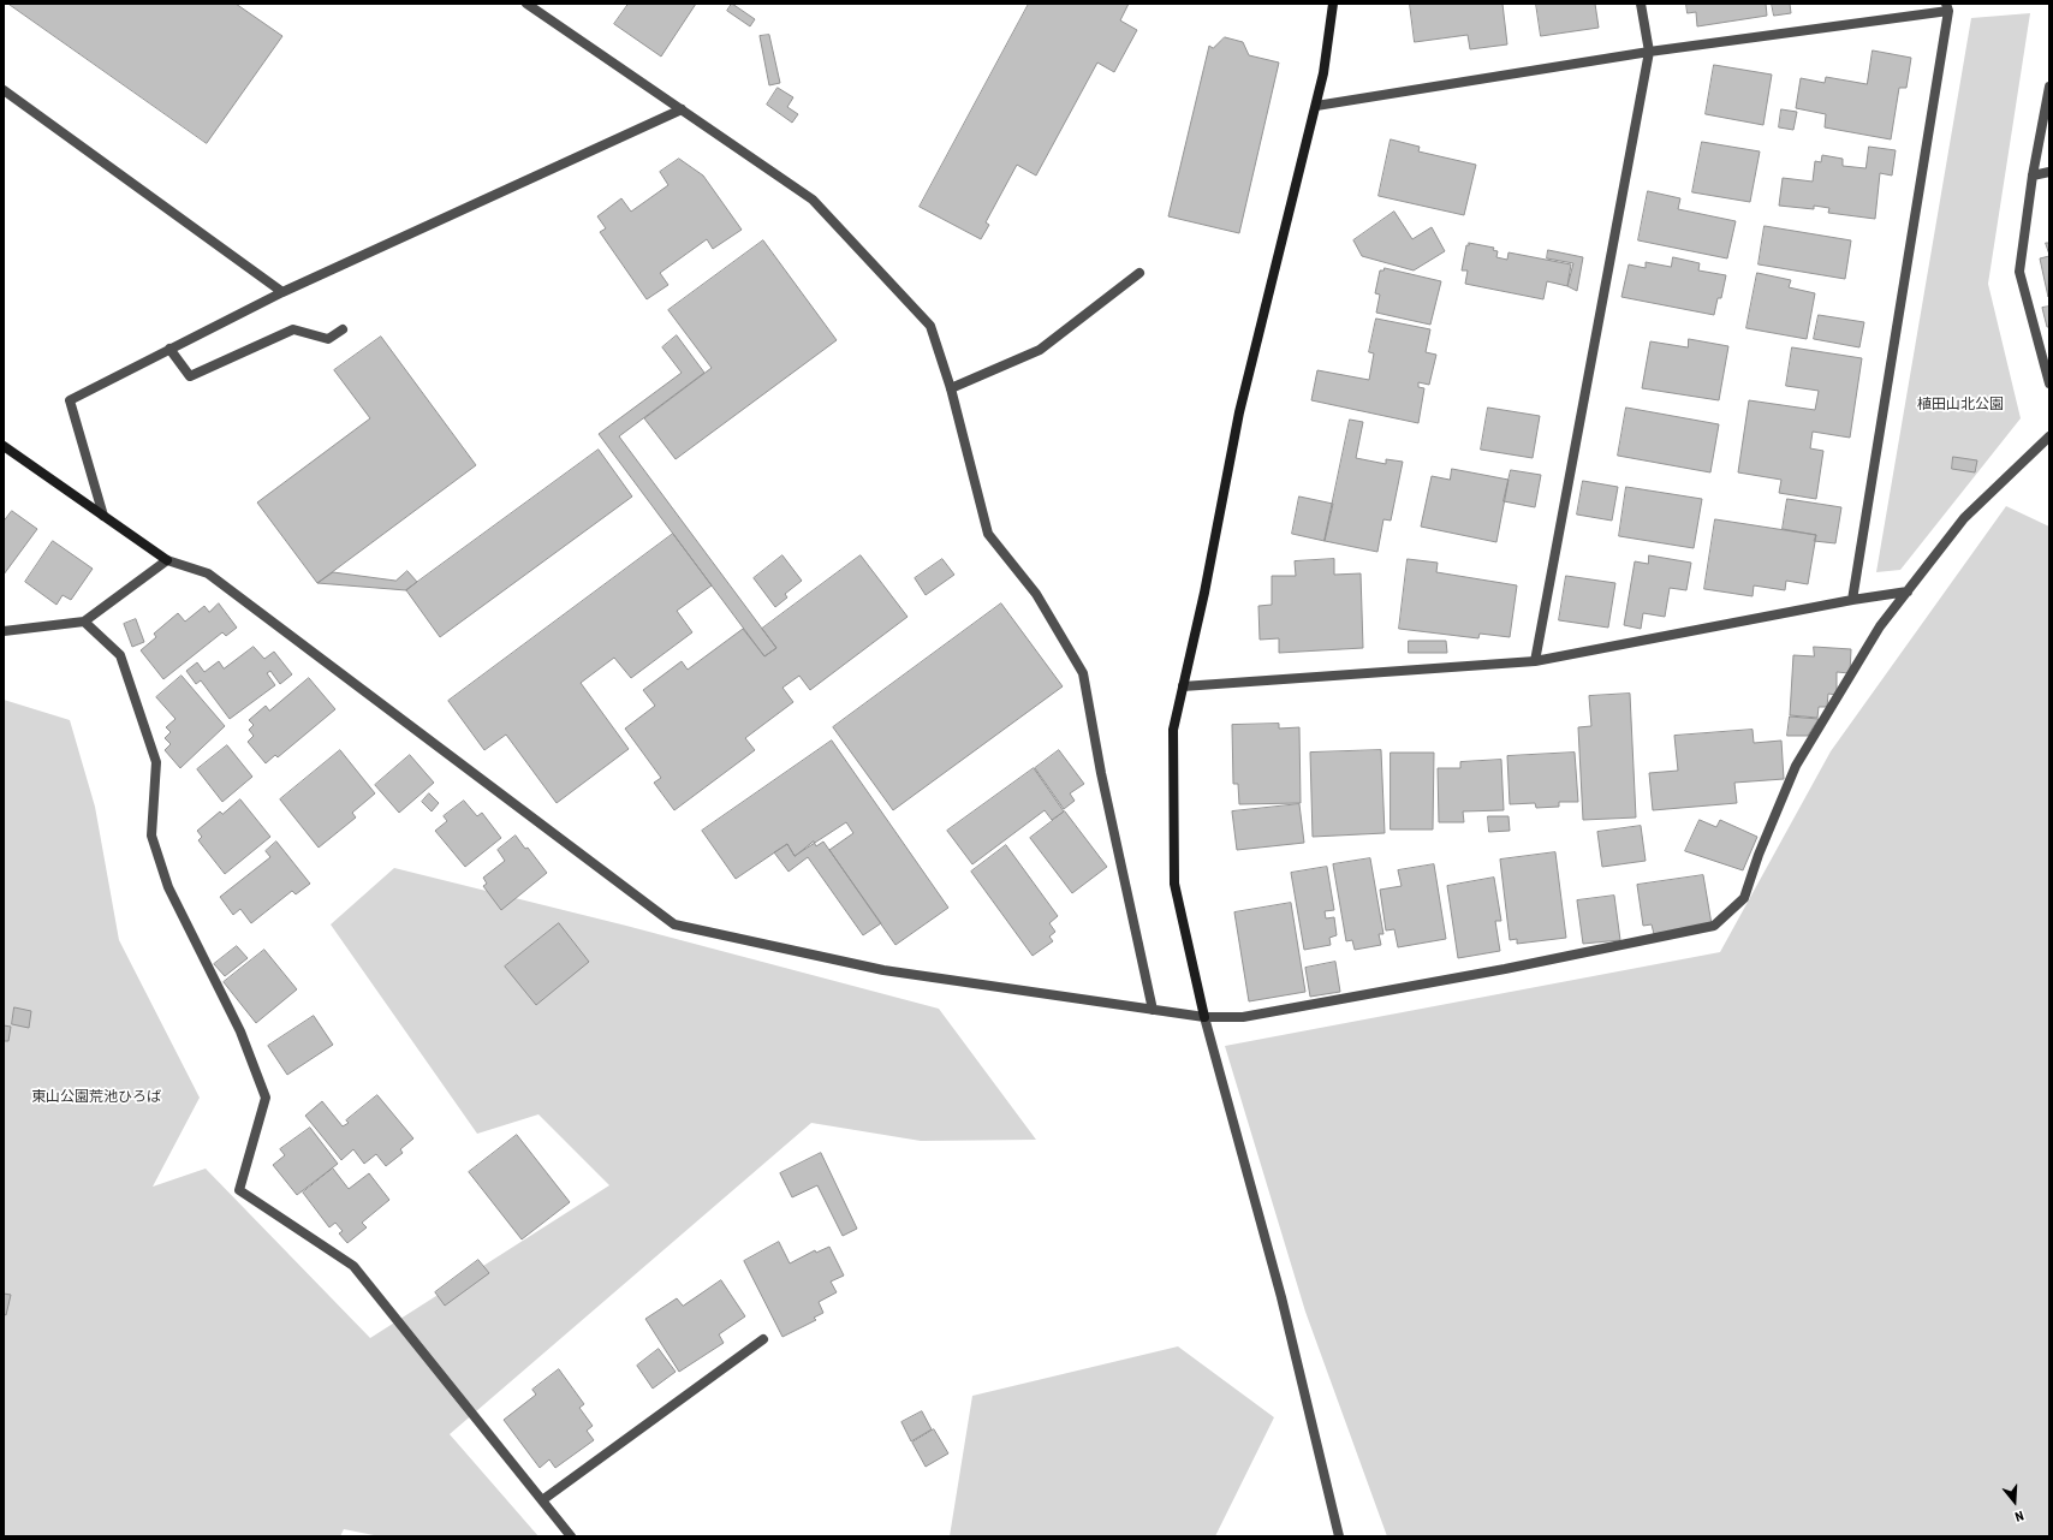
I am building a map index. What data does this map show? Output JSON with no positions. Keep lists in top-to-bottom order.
{
  "parks": ["植田山北公園", "東山公園荒池ひろば"],
  "north": "bottom"
}
